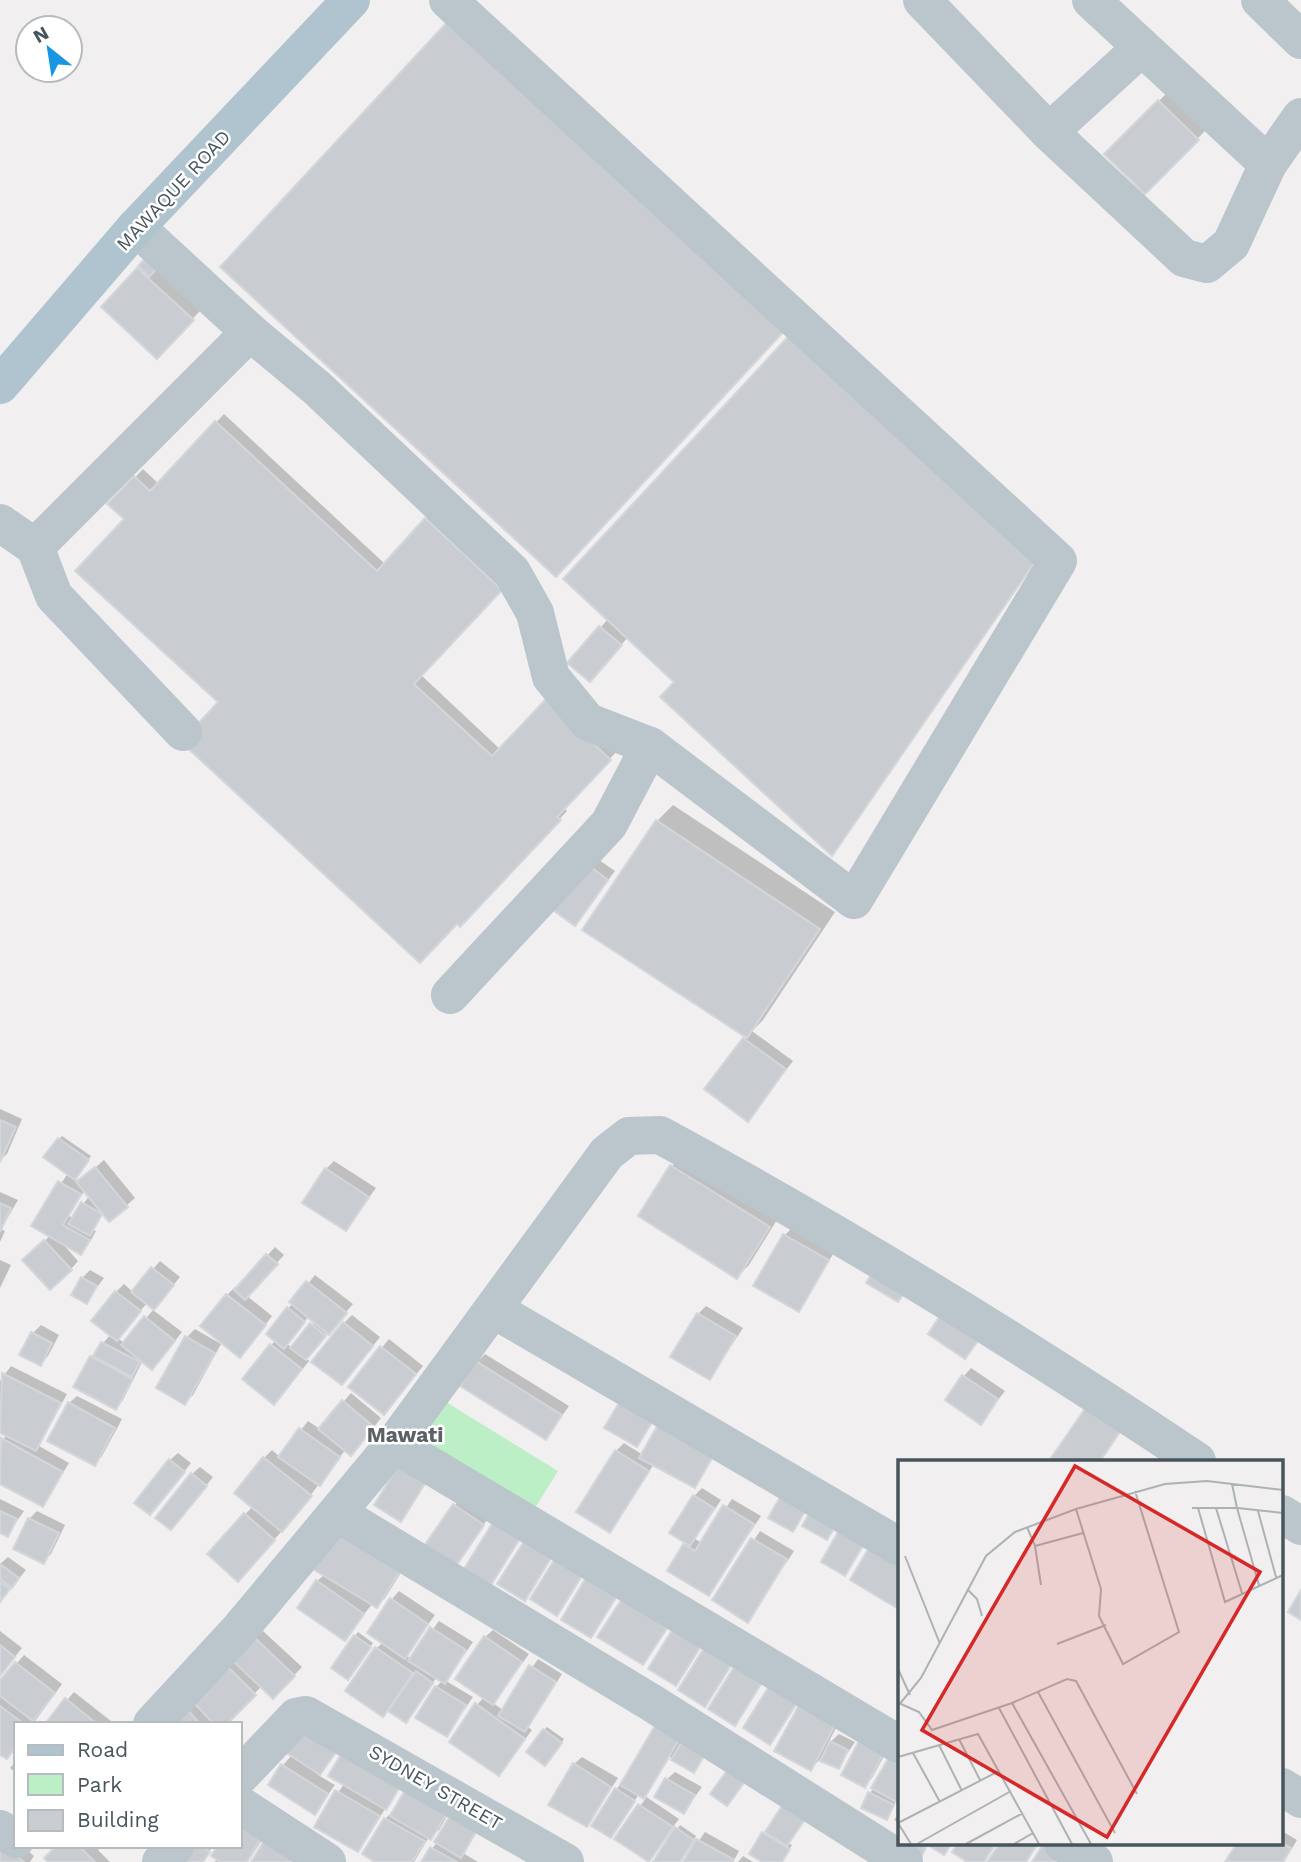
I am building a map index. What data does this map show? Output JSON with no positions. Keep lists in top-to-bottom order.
{
  "streets": {
    "main road": ["MAWAQUE ROAD"],
    "street": ["SYDNEY STREET"]
  },
  "districts": ["Mawati"],
  "legend": ["Road", "Park", "Building"],
  "north": "top left"
}
